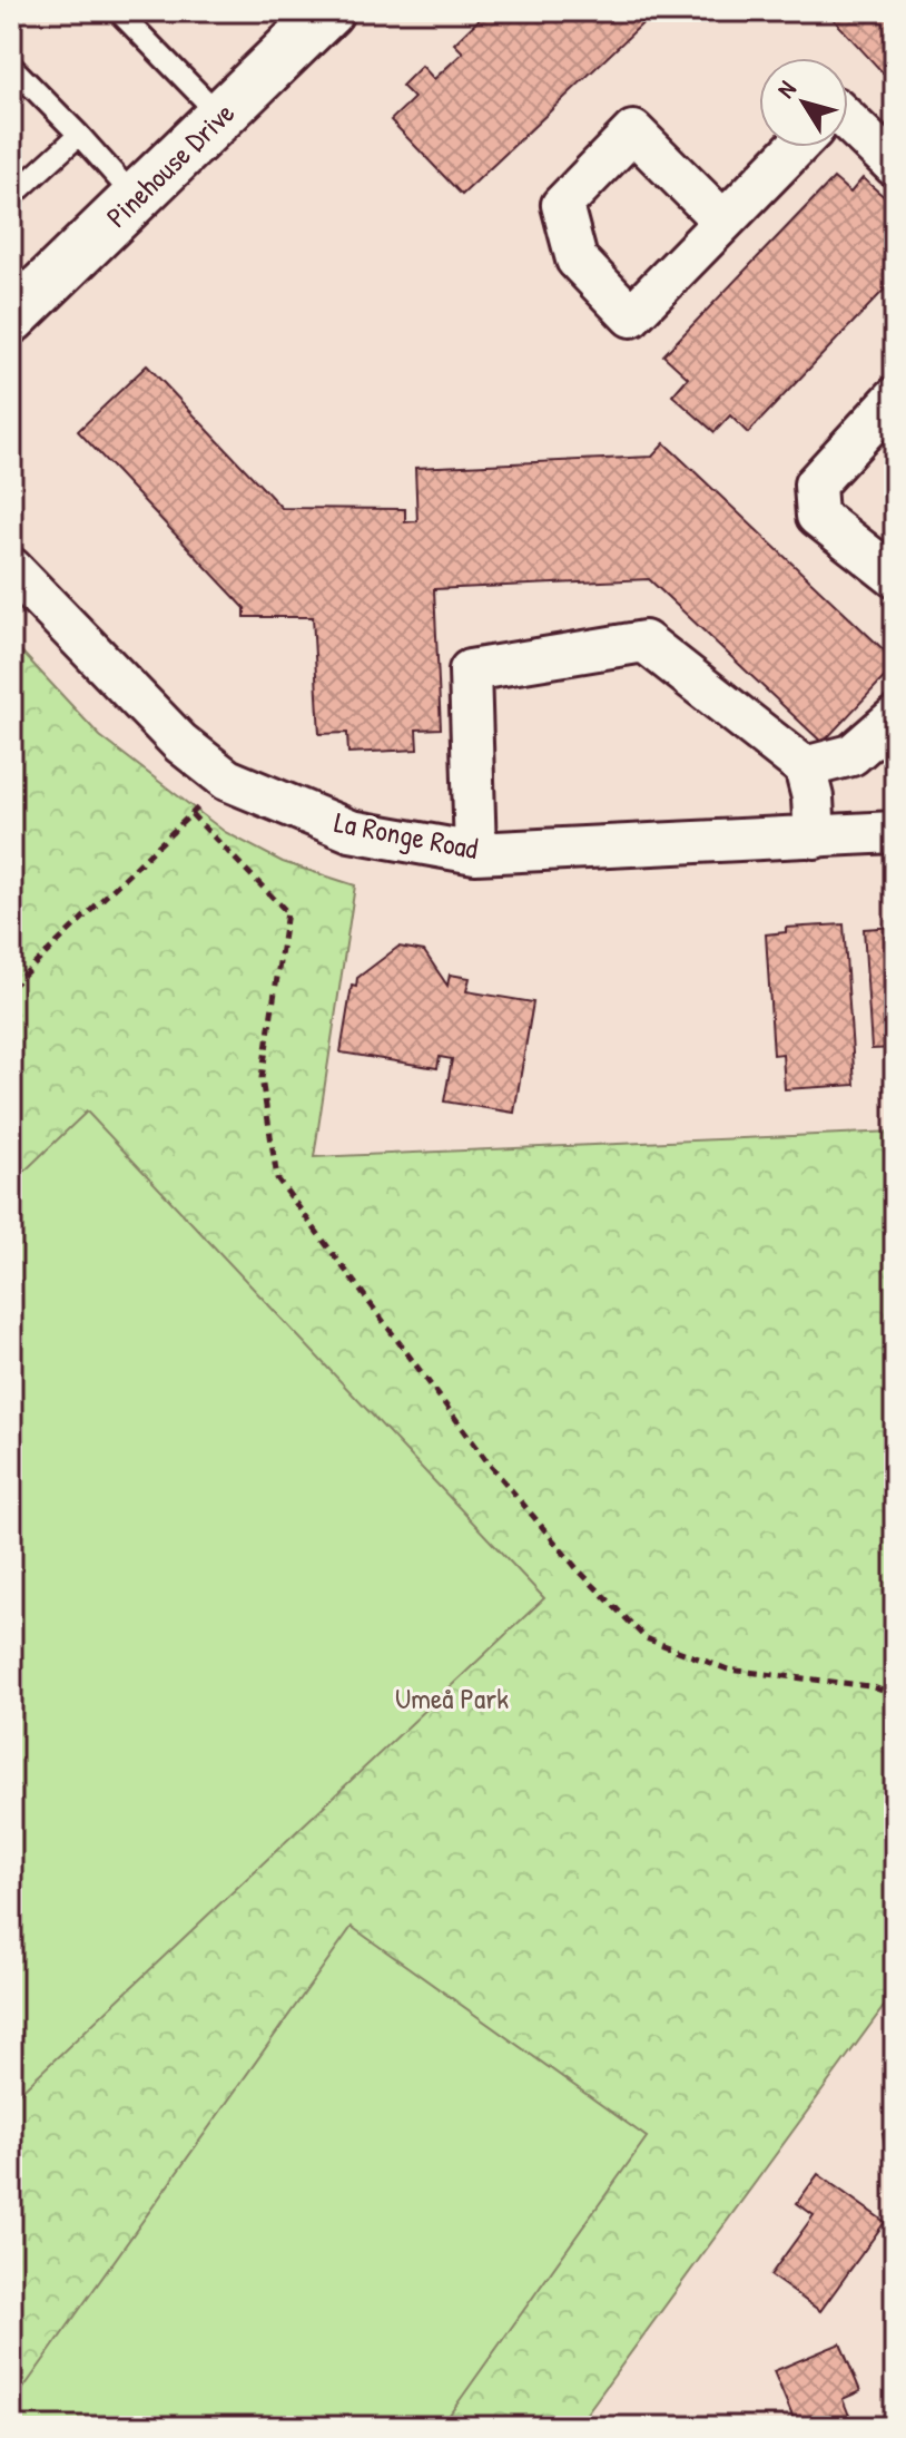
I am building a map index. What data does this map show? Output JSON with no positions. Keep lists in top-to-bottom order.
{
  "streets": {
    "street": ["Pinehouse Drive", "La Ronge Road"]
  },
  "parks": ["Umeå Park"],
  "north": "top left"
}
